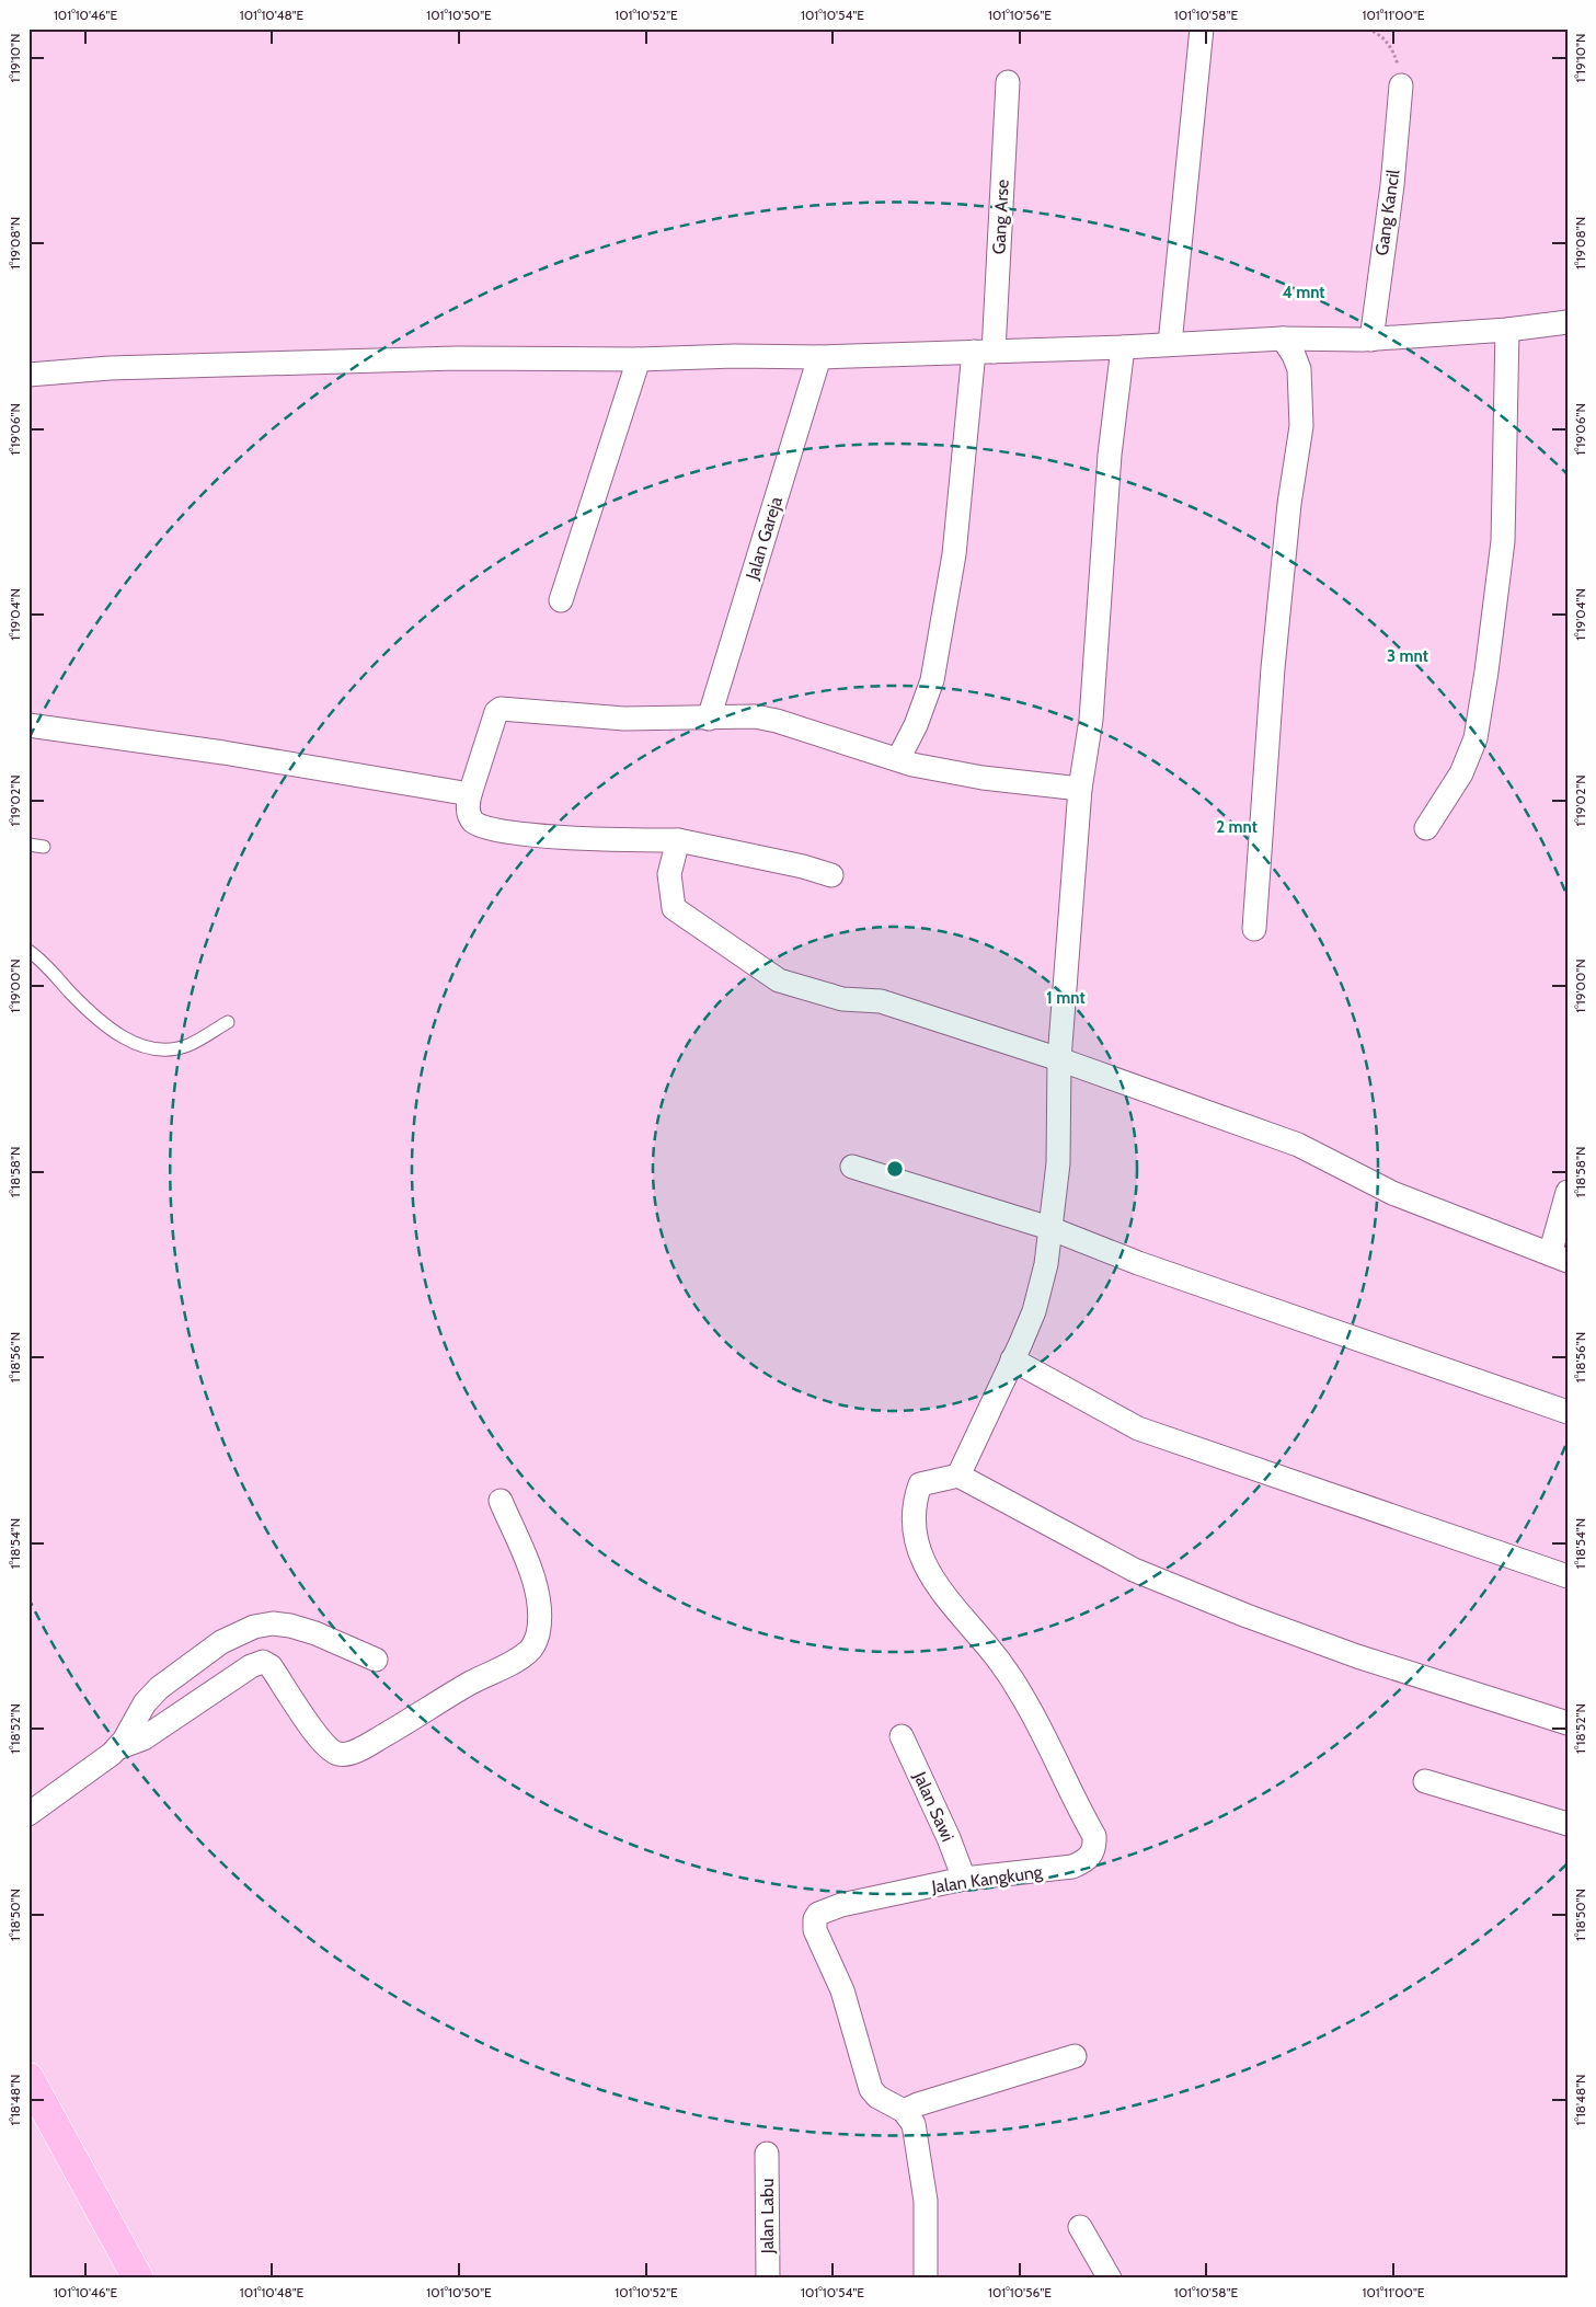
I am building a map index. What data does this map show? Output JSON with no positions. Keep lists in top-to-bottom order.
{
  "streets": {
    "street": [
      "Gang Kancil",
      "Gang Arse",
      "Jalan Gareja",
      "Jalan Sawi",
      "Jalan Kangkung",
      "Jalan Labu"
    ]
  },
  "crossings": [
    ["Jalan Sawi", "Jalan Kangkung"]
  ],
  "coordinates": [
    "101°10'46\"E",
    "101°10'48\"E",
    "101°10'50\"E",
    "101°10'52\"E",
    "101°10'54\"E",
    "101°10'56\"E",
    "101°10'58\"E",
    "101°11'00\"E",
    "1°19'10\"N",
    "1°19'08\"N",
    "1°19'06\"N",
    "1°19'04\"N",
    "1°19'02\"N",
    "1°19'00\"N",
    "1°18'58\"N",
    "1°18'56\"N",
    "1°18'54\"N",
    "1°18'52\"N",
    "1°18'50\"N",
    "1°18'48\"N"
  ],
  "rings": [
    "4 mnt",
    "3 mnt",
    "2 mnt",
    "1 mnt"
  ]
}
